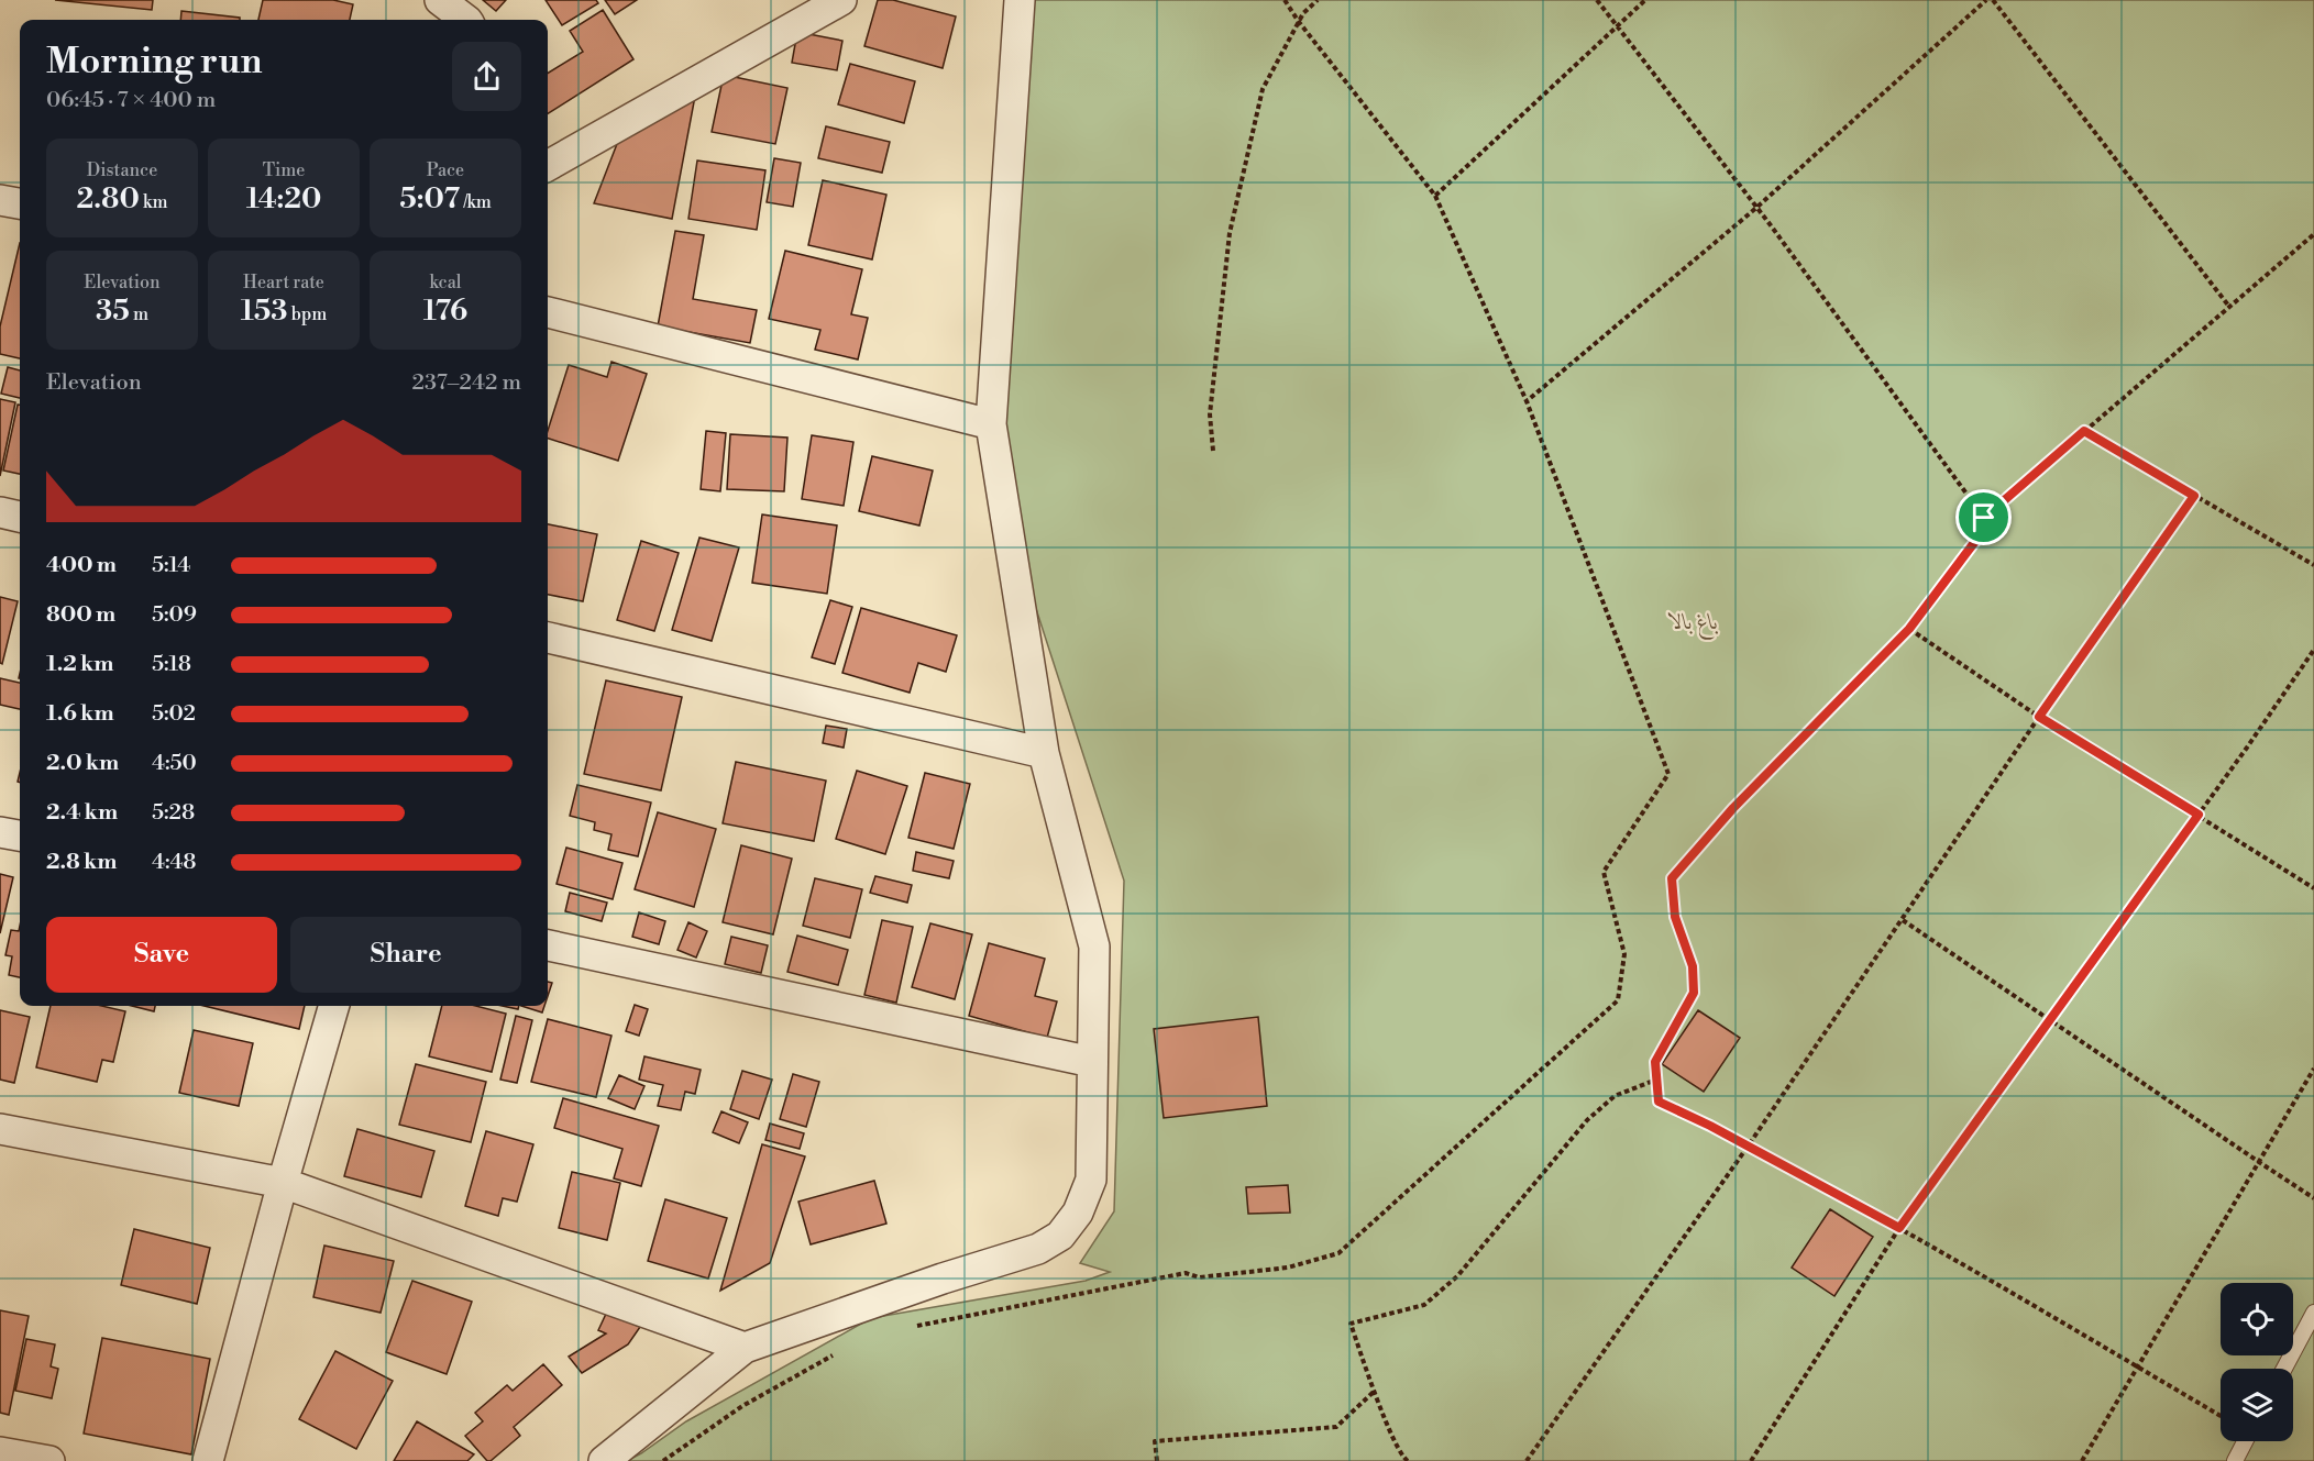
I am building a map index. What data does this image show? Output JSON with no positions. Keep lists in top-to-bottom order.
{
  "parks": ["باغ بالا"],
  "page": {
    "heading": ["Morning run", "06:45 · 7 × 400 m"],
    "stats": [
      ["Distance", "2.80 km"],
      ["Time", "14:20"],
      ["Pace", "5:07 /km"],
      ["Elevation", "35 m"],
      ["Heart rate", "153 bpm"],
      ["kcal", "176"]
    ],
    "chart": ["Elevation", "237–242 m"],
    "list": [
      {
        "name": "400 m",
        "note": "5:14"
      },
      {
        "name": "800 m",
        "note": "5:09"
      },
      {
        "name": "1.2 km",
        "note": "5:18"
      },
      {
        "name": "1.6 km",
        "note": "5:02"
      },
      {
        "name": "2.0 km",
        "note": "4:50"
      },
      {
        "name": "2.4 km",
        "note": "5:28"
      },
      {
        "name": "2.8 km",
        "note": "4:48"
      }
    ],
    "buttons": ["Save", "Share"]
  }
}
